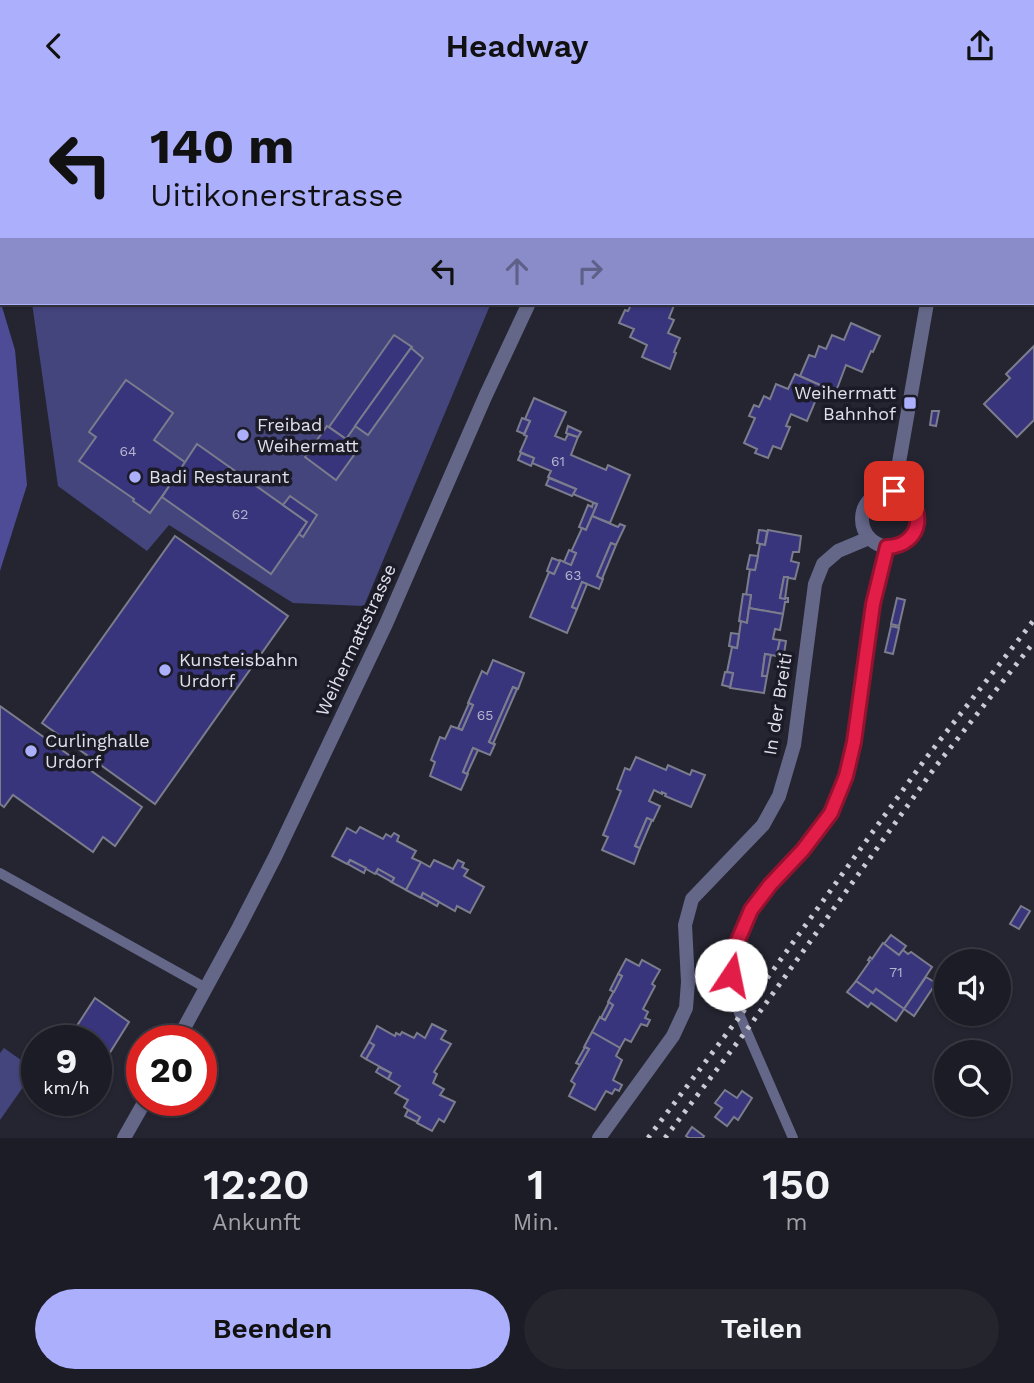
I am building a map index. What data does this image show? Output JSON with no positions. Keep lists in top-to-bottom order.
{
  "streets": {
    "street": ["Weihermattstrasse", "In der Breiti"]
  },
  "places": {
    "transit": ["Weihermatt Bahnhof"],
    "other": [
      "Freibad Weihermatt",
      "Badi Restaurant",
      "Kunsteisbahn Urdorf",
      "Curlinghalle Urdorf"
    ]
  },
  "house_numbers": [
    "64",
    "61",
    "62",
    "63",
    "65",
    "71"
  ],
  "page": {
    "header": "Headway",
    "turn": ["140 m", "Uitikonerstrasse"],
    "speed": "9 km/h",
    "limit": "20",
    "eta": [
      "12:20",
      "Ankunft",
      "1",
      "Min.",
      "150",
      "m"
    ],
    "buttons": ["Beenden", "Teilen"]
  }
}
